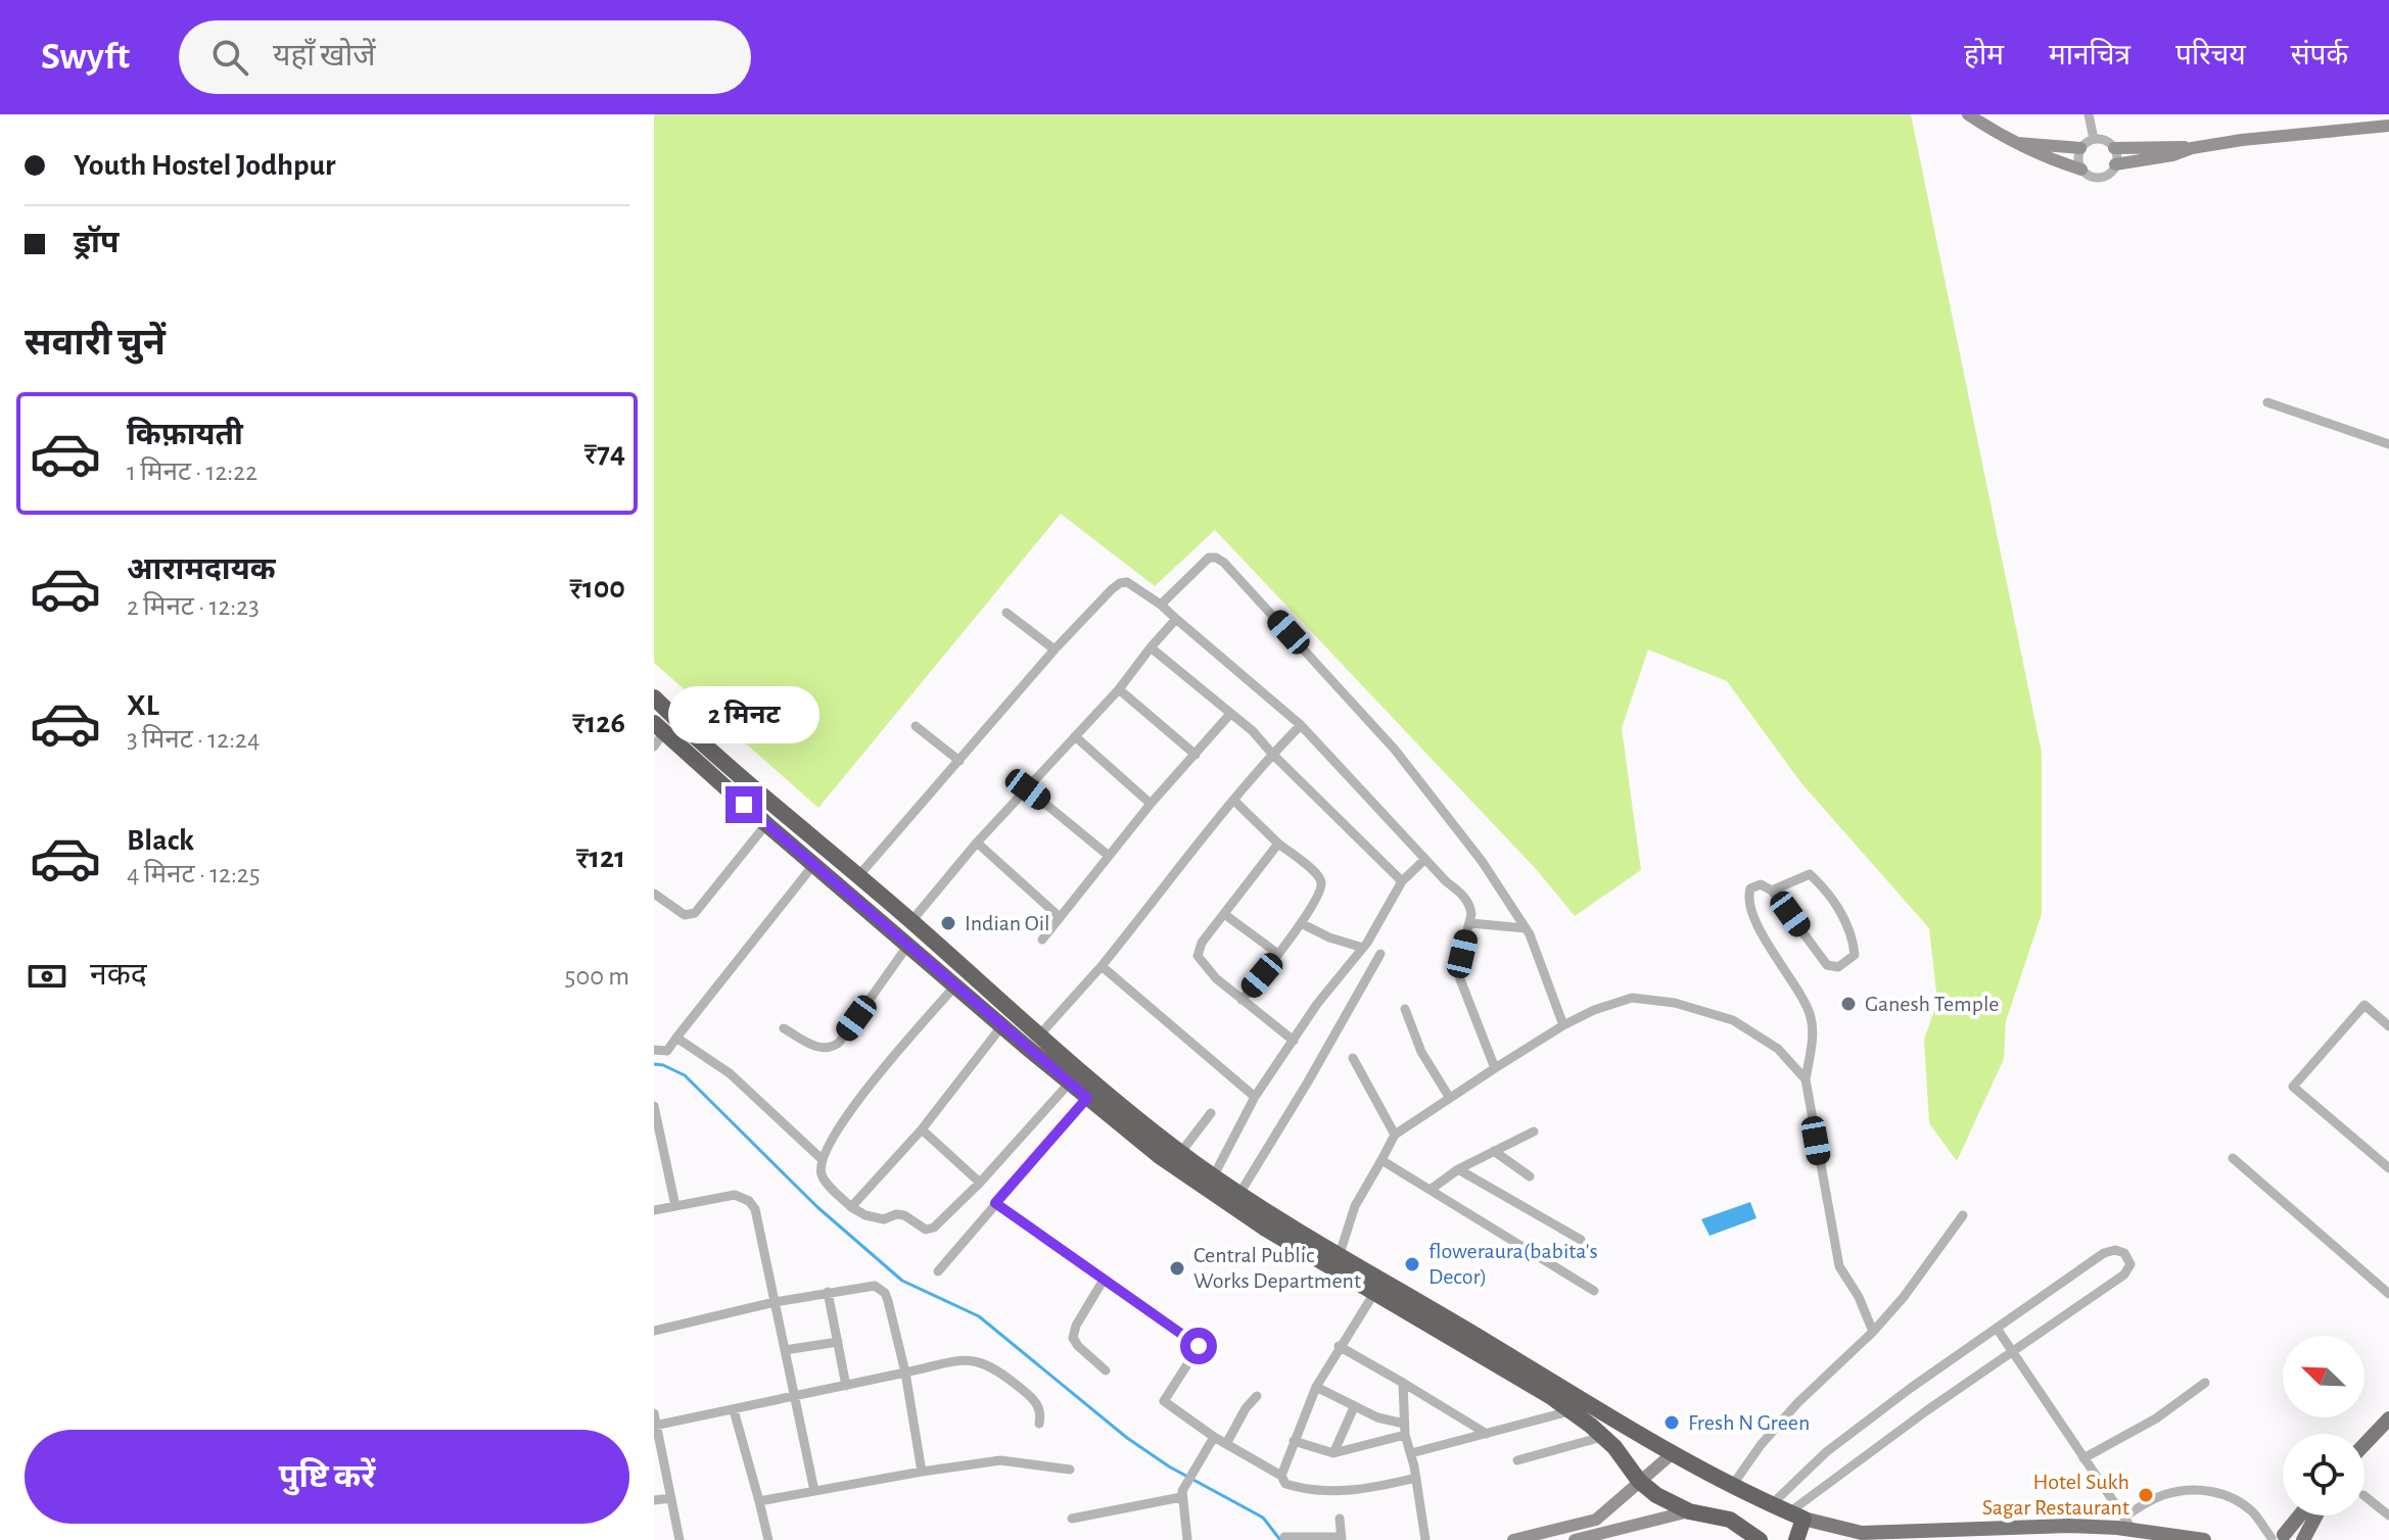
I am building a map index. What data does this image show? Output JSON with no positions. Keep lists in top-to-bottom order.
{
  "places": [
    "Indian Oil",
    "Ganesh Temple",
    "floweraura(babita's Decor)",
    "Central Public Works Department",
    "Fresh N Green",
    "Hotel Sukh Sagar Restaurant"
  ],
  "north": "top left",
  "page": {
    "header": "Swyft",
    "search": "यहाँ खोजें",
    "nav": [
      "होम",
      "मानचित्र",
      "परिचय",
      "संपर्क"
    ],
    "banner": ["Youth Hostel Jodhpur", "ड्रॉप"],
    "heading": "सवारी चुनें",
    "list": [
      {
        "name": "किफ़ायती",
        "note": "1 मिनट · 12:22",
        "value": "₹74"
      },
      {
        "name": "आरामदायक",
        "note": "2 मिनट · 12:23",
        "value": "₹100"
      },
      {
        "name": "XL",
        "note": "3 मिनट · 12:24",
        "value": "₹126"
      },
      {
        "name": "Black",
        "note": "4 मिनट · 12:25",
        "value": "₹121"
      }
    ],
    "bubble": "2 मिनट",
    "pay": ["नकद", "500 m"],
    "buttons": "पुष्टि करें"
  }
}
